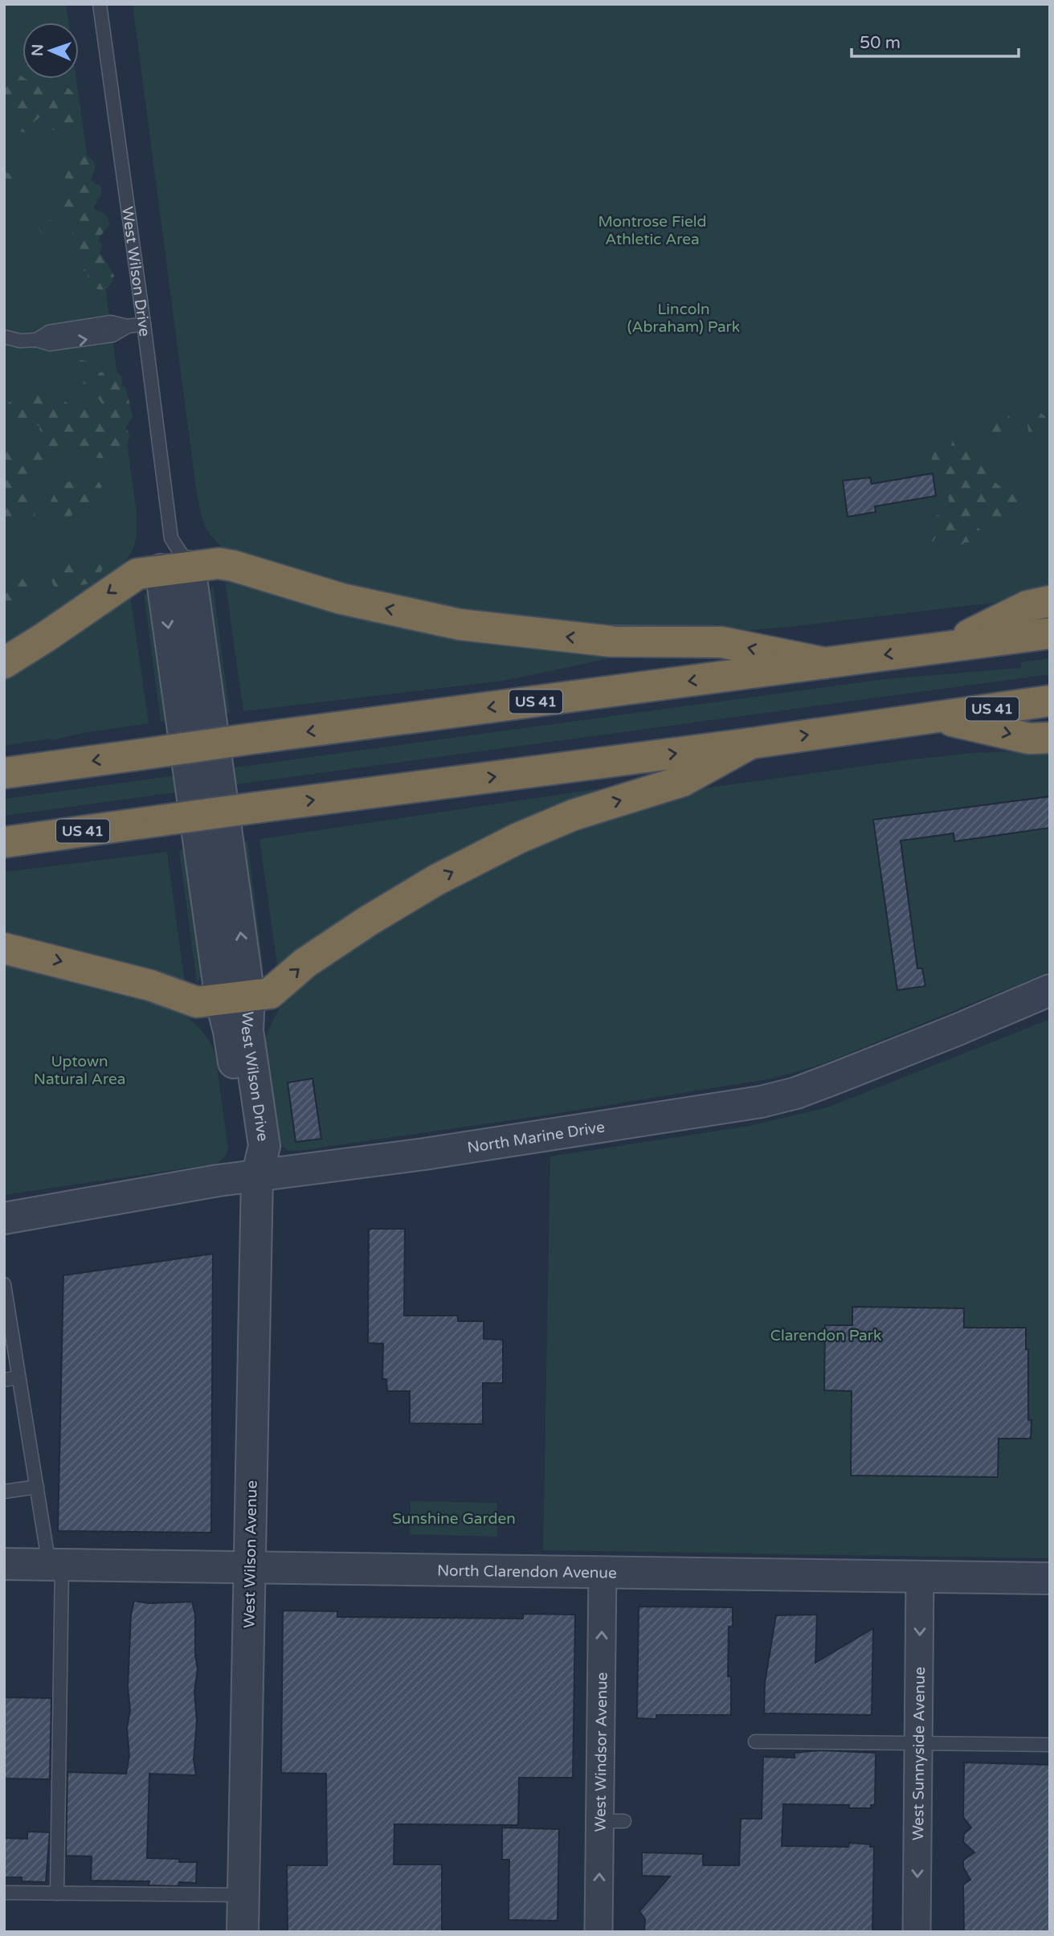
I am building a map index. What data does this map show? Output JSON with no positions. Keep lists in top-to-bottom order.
{
  "streets": {
    "highway": ["US 41"],
    "street": [
      "West Wilson Drive",
      "North Marine Drive",
      "West Wilson Avenue",
      "North Clarendon Avenue",
      "West Windsor Avenue",
      "West Sunnyside Avenue"
    ]
  },
  "crossings": [
    ["West Wilson Drive", "North Marine Drive"],
    ["West Wilson Drive", "West Wilson Avenue"],
    ["North Marine Drive", "West Wilson Avenue"],
    ["West Wilson Avenue", "North Clarendon Avenue"],
    ["North Clarendon Avenue", "West Windsor Avenue"],
    ["North Clarendon Avenue", "West Sunnyside Avenue"]
  ],
  "one_way": ["West Windsor Avenue", "West Sunnyside Avenue"],
  "parks": [
    "Montrose Field Athletic Area",
    "Lincoln (Abraham) Park",
    "Uptown Natural Area",
    "Clarendon Park",
    "Sunshine Garden"
  ],
  "scale_bar": "50 m",
  "north": "left"
}
